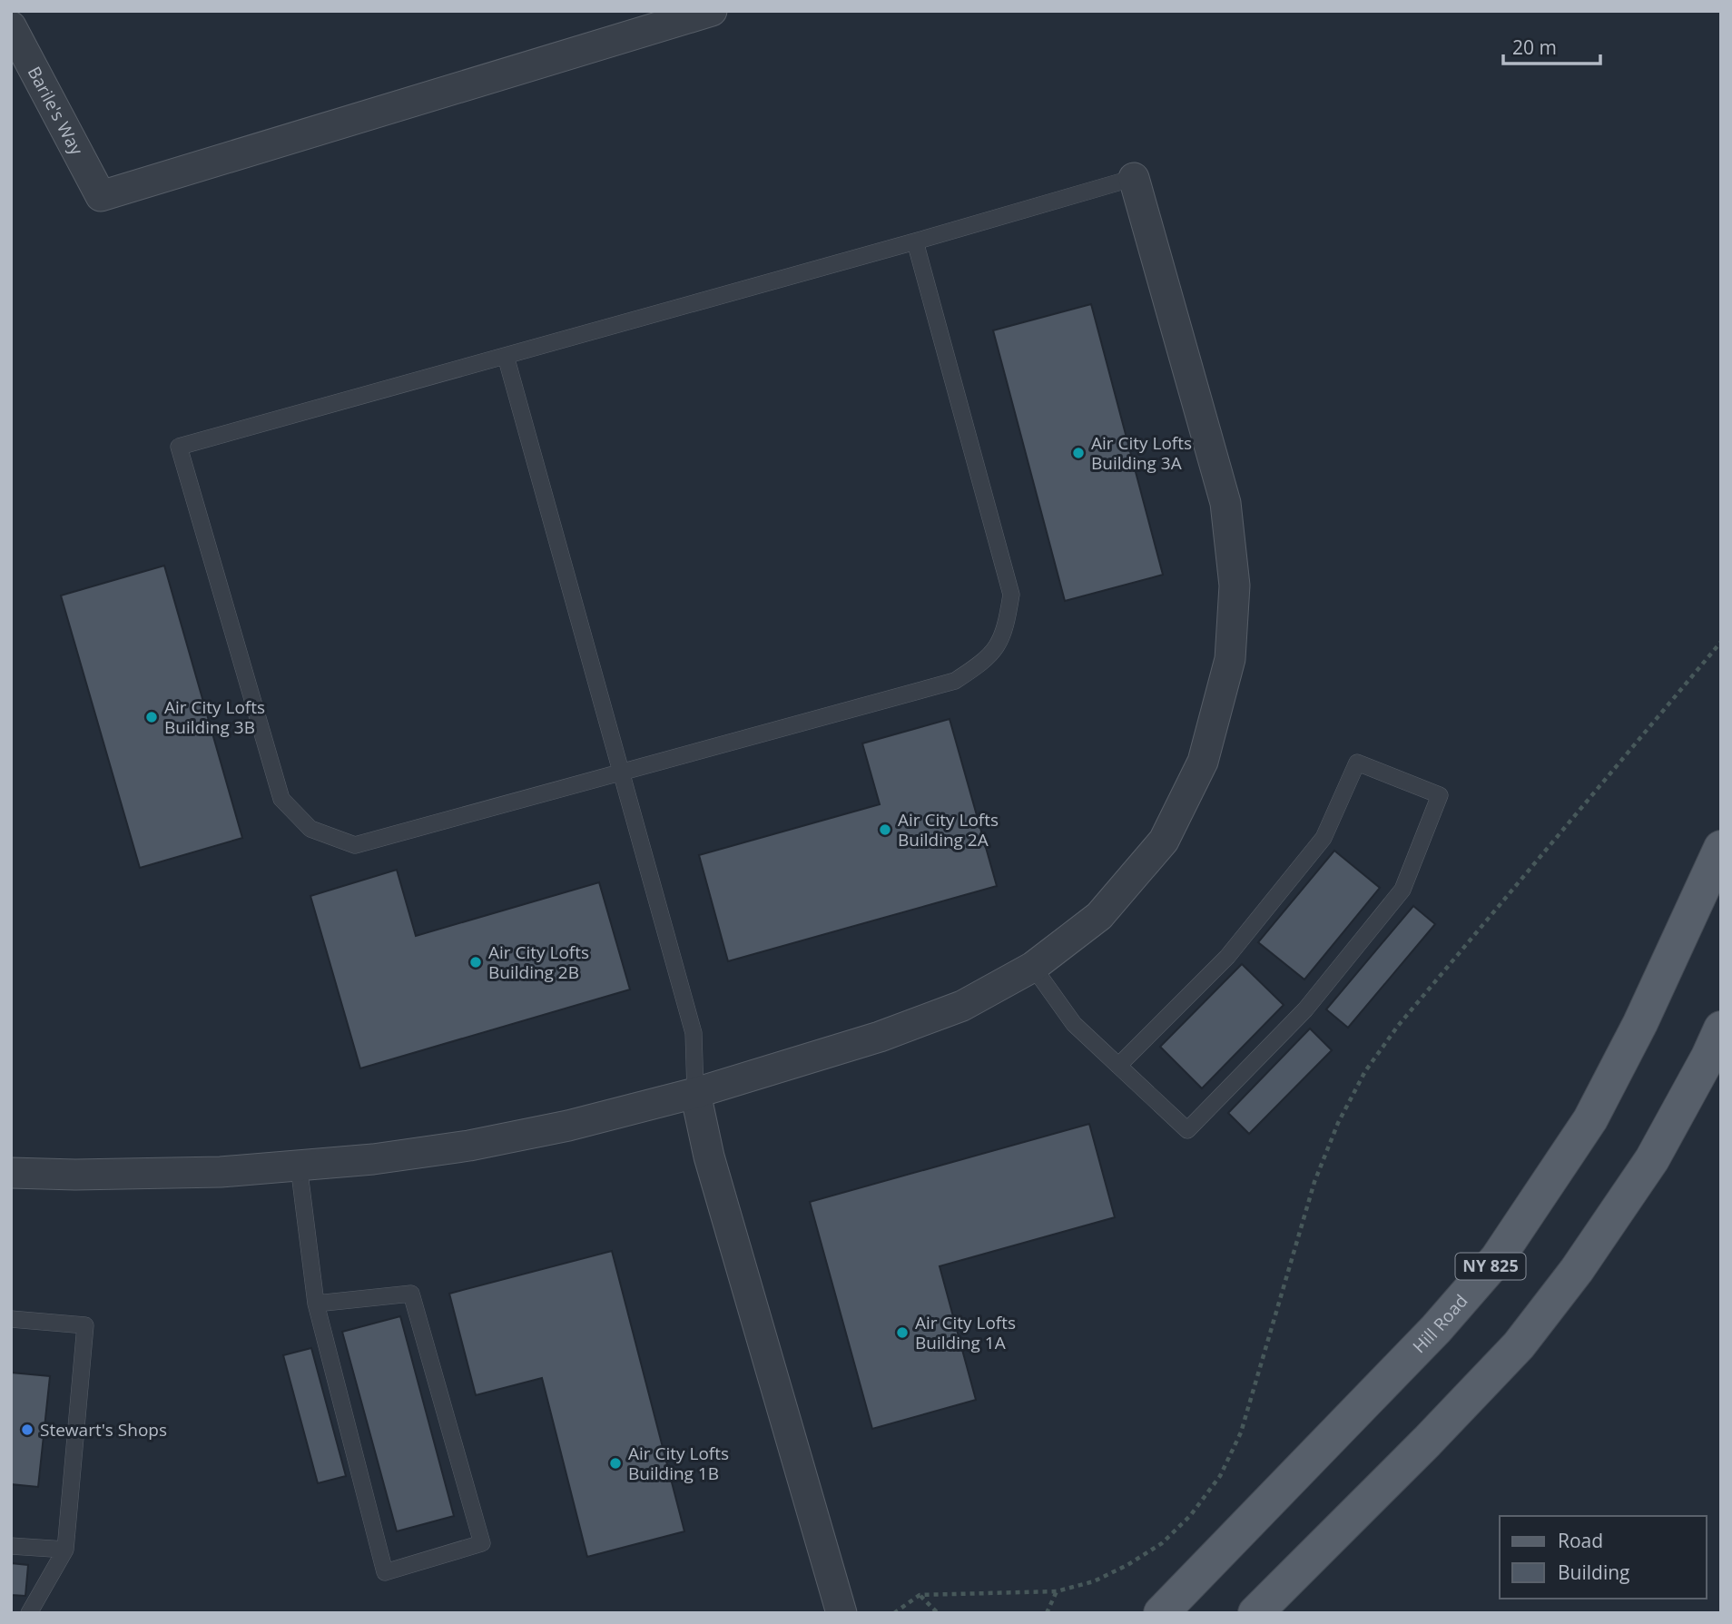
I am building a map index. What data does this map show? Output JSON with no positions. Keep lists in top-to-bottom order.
{
  "streets": {
    "main road": ["NY 825", "Hill Road"],
    "street": ["Barile's Way"]
  },
  "places": [
    "Air City Lofts Building 3A",
    "Air City Lofts Building 3B",
    "Air City Lofts Building 2A",
    "Air City Lofts Building 2B",
    "Air City Lofts Building 1A",
    "Stewart's Shops",
    "Air City Lofts Building 1B"
  ],
  "legend": ["Road", "Building"],
  "scale_bar": "20 m"
}
